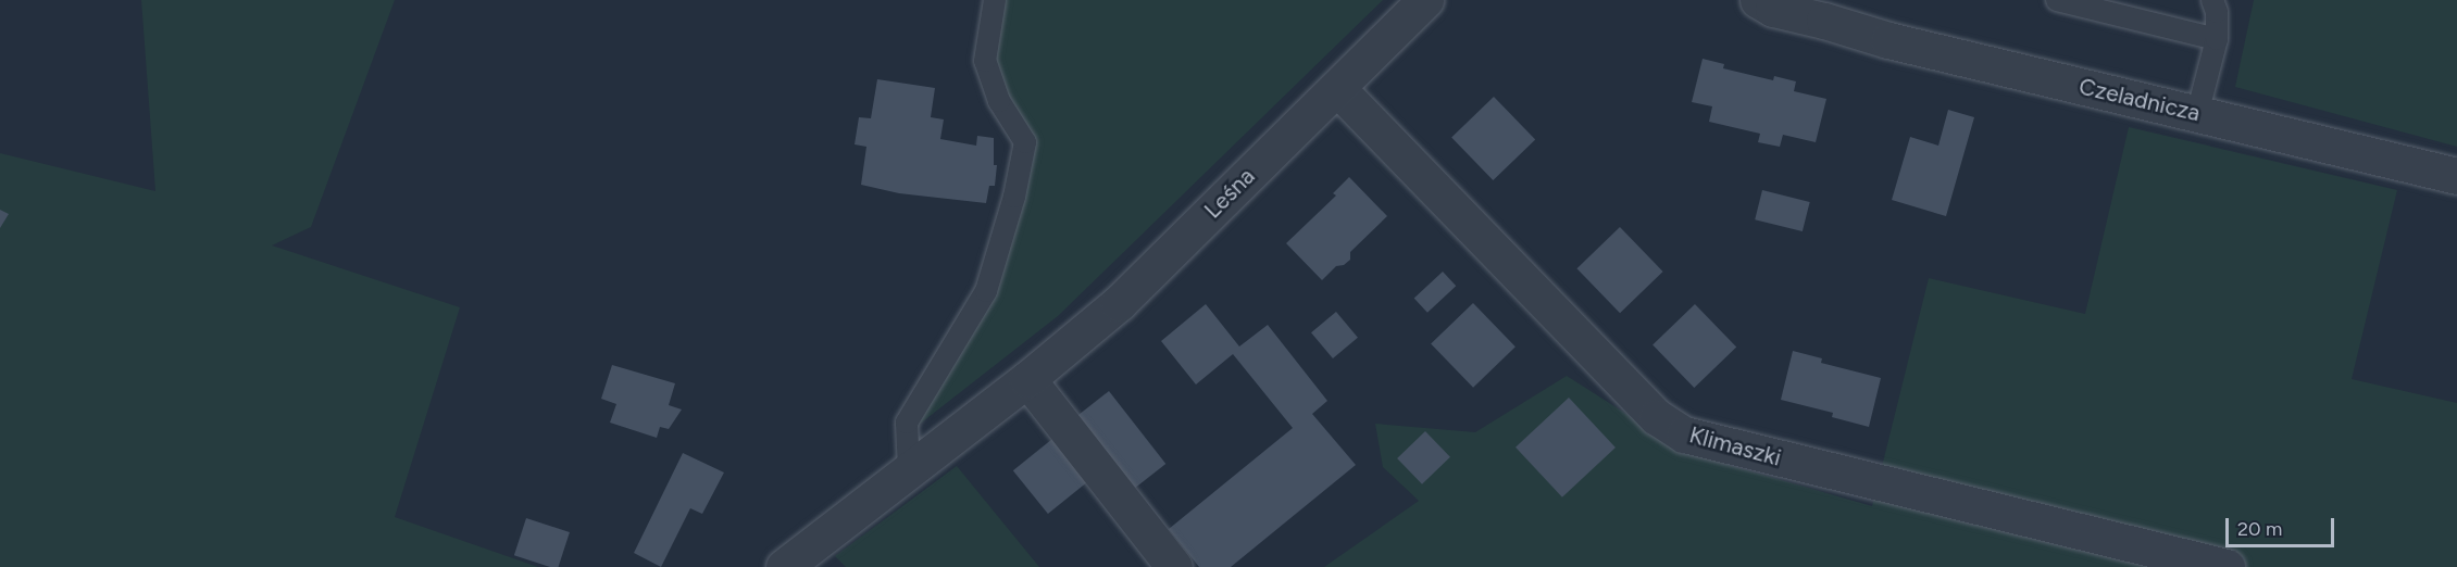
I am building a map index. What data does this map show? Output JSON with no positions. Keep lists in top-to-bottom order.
{
  "streets": {
    "street": ["Czeladnicza", "Leśna", "Klimaszki"]
  },
  "crossings": [
    ["Leśna", "Klimaszki"]
  ],
  "scale_bar": "20 m"
}
